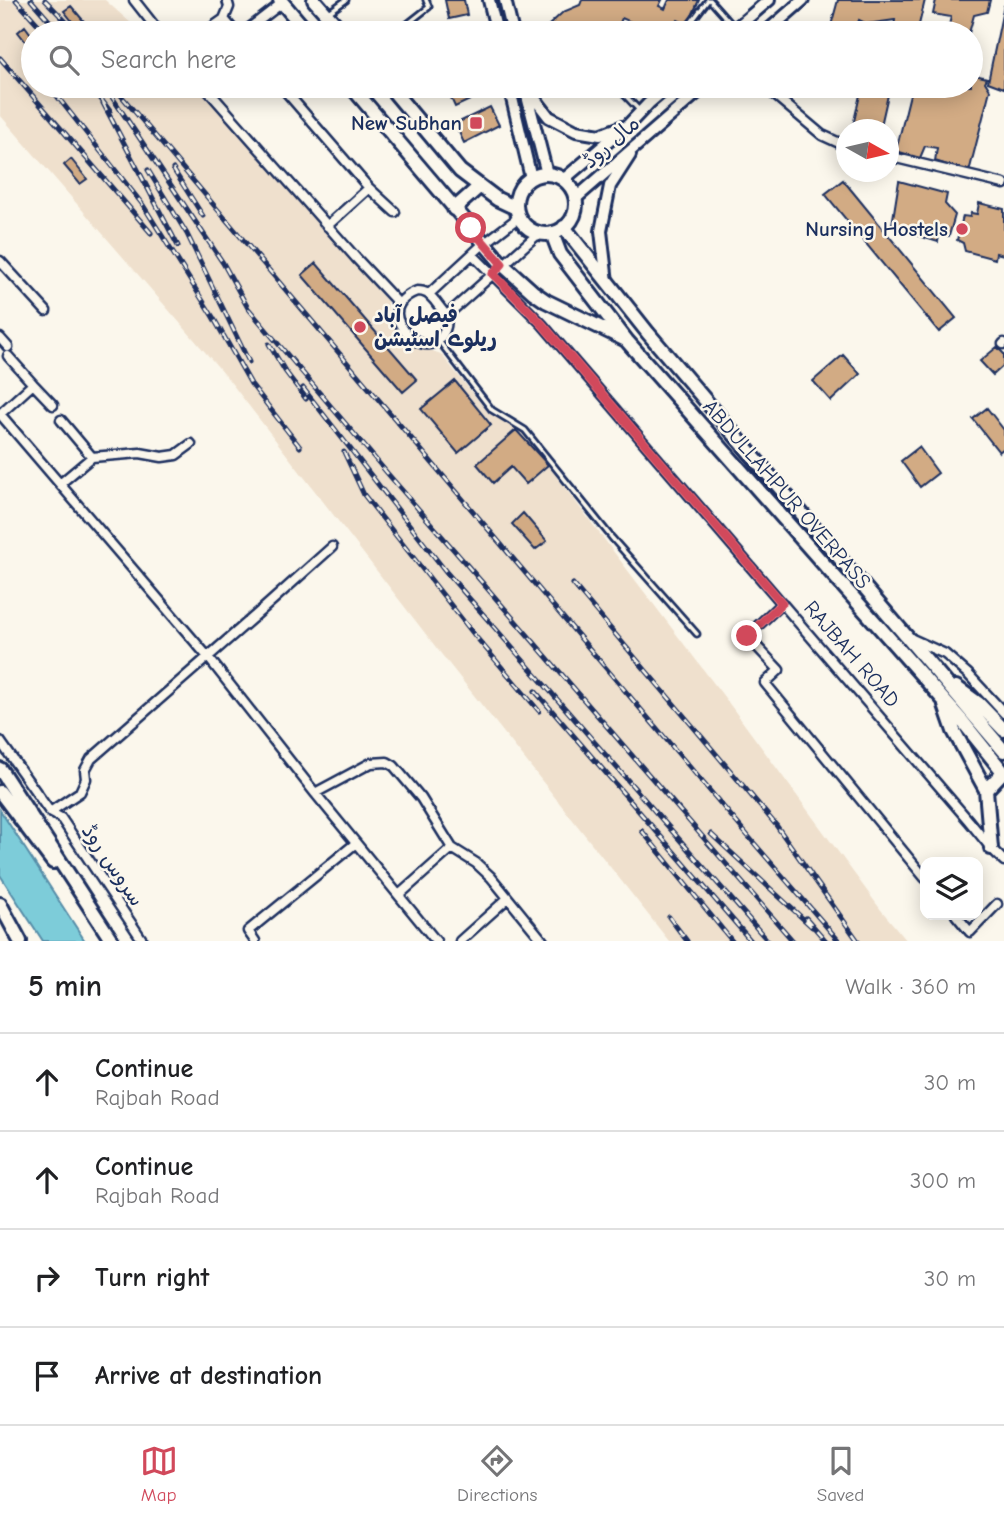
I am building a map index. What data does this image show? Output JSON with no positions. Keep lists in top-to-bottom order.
{
  "streets": {
    "main road": ["مال روڈ", "ABDULLAHPUR OVERPASS", "RAJBAH ROAD"],
    "street": ["سروس روڈ"]
  },
  "crossings": [
    ["مال روڈ", "ABDULLAHPUR OVERPASS"],
    ["ABDULLAHPUR OVERPASS", "RAJBAH ROAD"]
  ],
  "places": {
    "transit": ["New Subhan"],
    "other": ["Nursing Hostels", "فیصل آباد ریلوے اسٹیشن"]
  },
  "north": "right",
  "page": {
    "search": "Search here",
    "heading": ["5 min", "Walk · 360 m"],
    "list": [
      ["Continue", "Rajbah Road", "30 m"],
      ["Continue", "Rajbah Road", "300 m"],
      ["Turn right", "30 m"],
      "Arrive at destination"
    ],
    "nav": ["Map", "Directions", "Saved"]
  }
}
